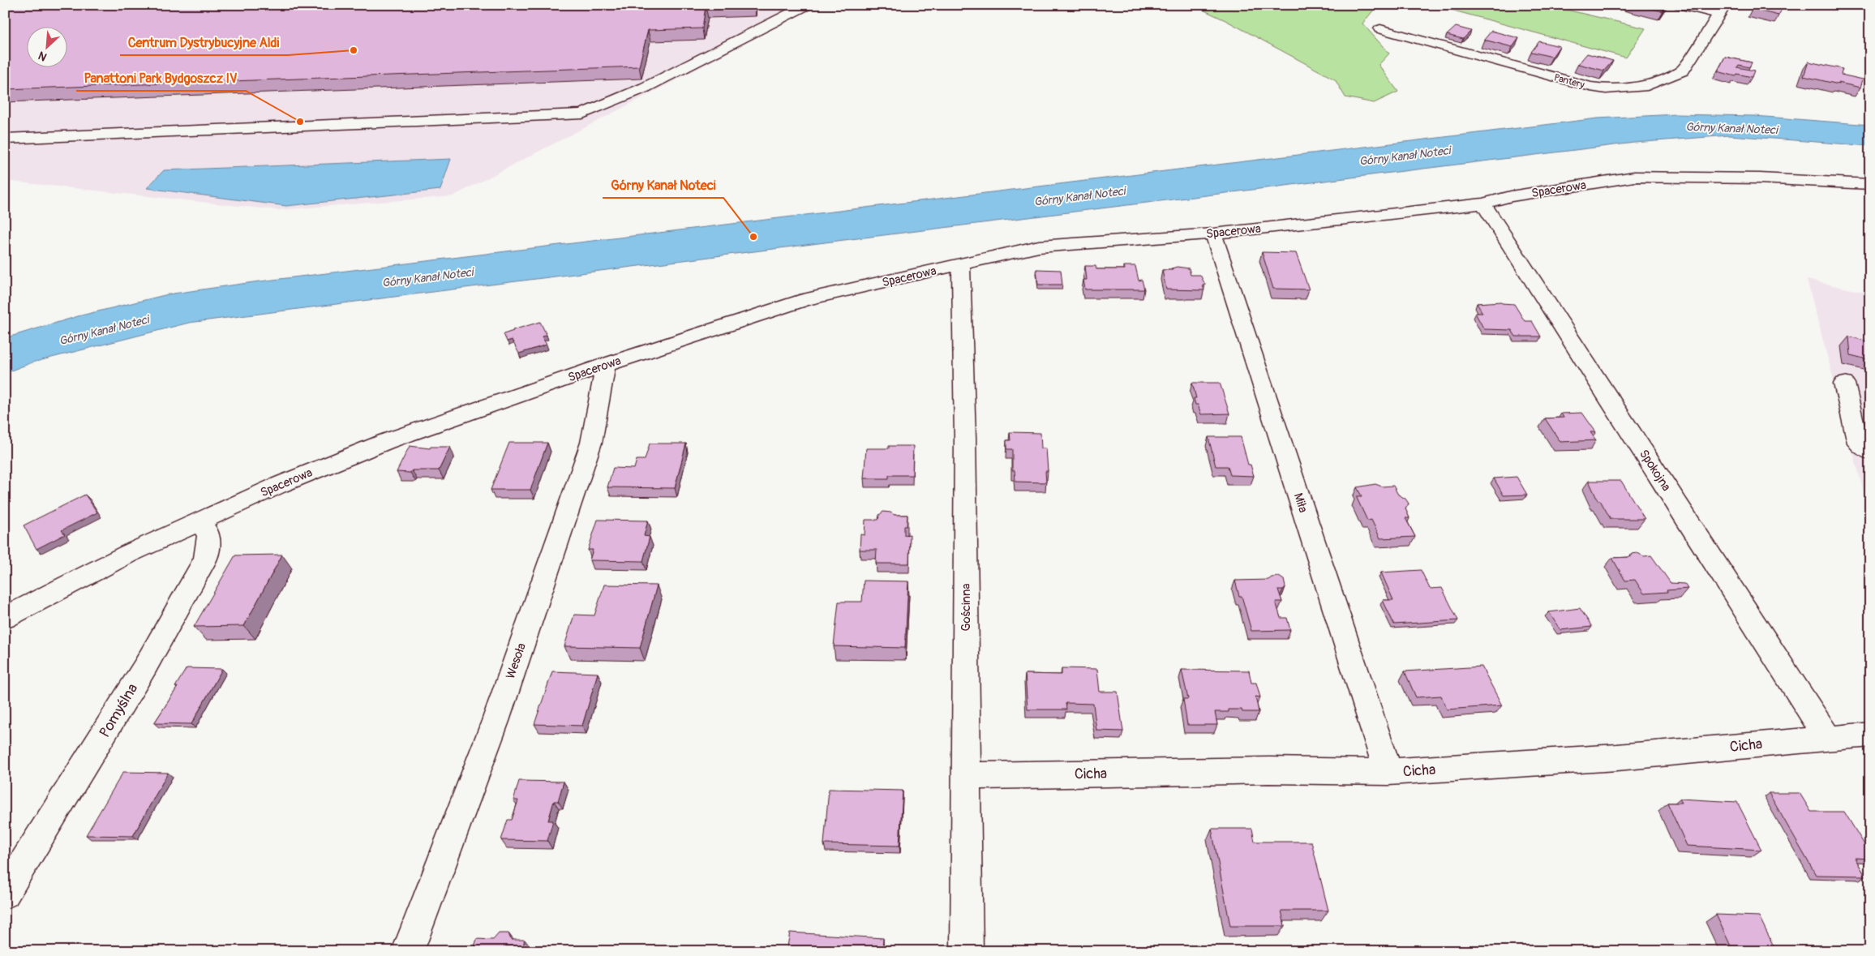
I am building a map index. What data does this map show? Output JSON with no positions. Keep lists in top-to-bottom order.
{
  "streets": {
    "street": [
      "Pantery",
      "Spacerowa",
      "Spokojna",
      "Miła",
      "Gościnna",
      "Wesoła",
      "Pomyślna",
      "Cicha"
    ]
  },
  "crossings": [
    ["Spacerowa", "Spokojna"],
    ["Spacerowa", "Miła"],
    ["Spacerowa", "Gościnna"],
    ["Spacerowa", "Wesoła"],
    ["Spacerowa", "Pomyślna"],
    ["Spokojna", "Cicha"],
    ["Miła", "Cicha"],
    ["Gościnna", "Cicha"]
  ],
  "water": ["Górny Kanał Noteci"],
  "places": ["Centrum Dystrybucyjne Aldi", "Panattoni Park Bydgoszcz IV", "Górny Kanał Noteci"],
  "north": "bottom left"
}
